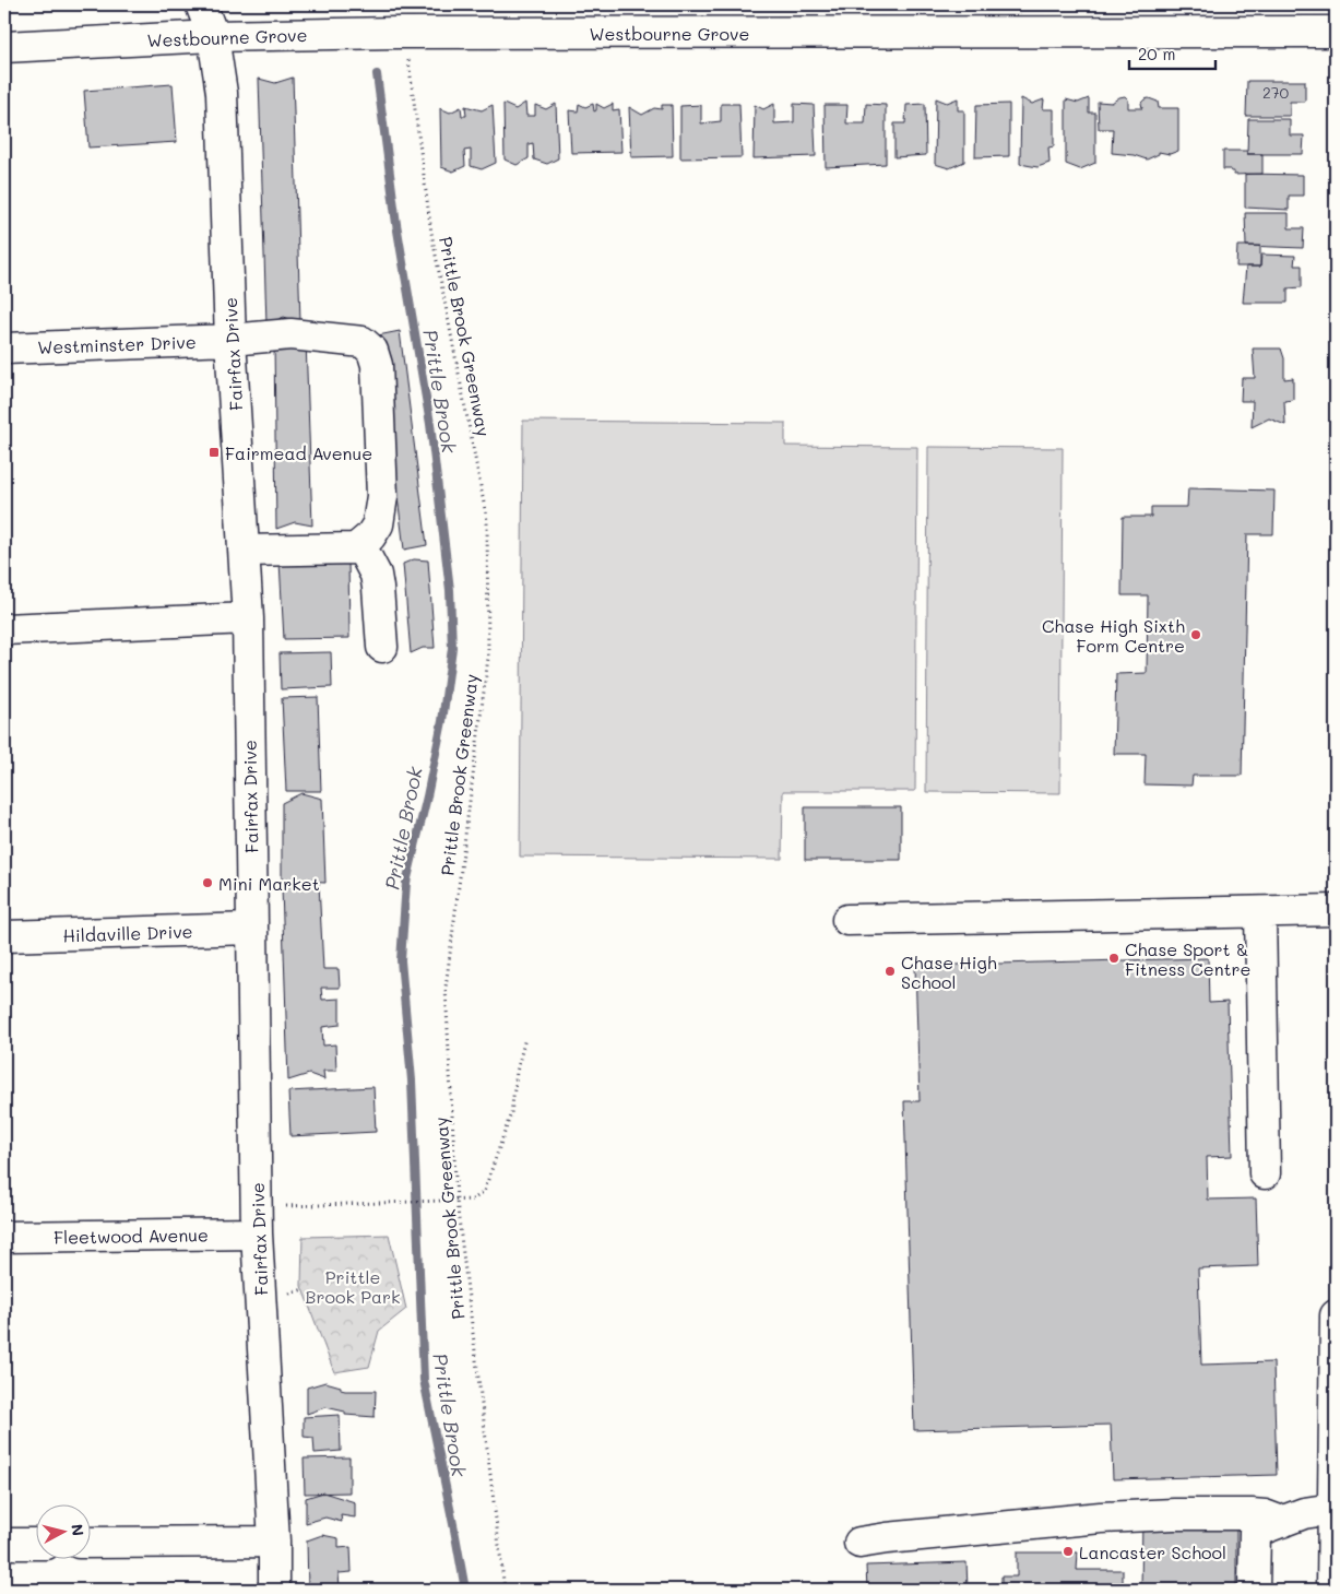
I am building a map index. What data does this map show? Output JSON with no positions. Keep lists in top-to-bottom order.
{
  "streets": {
    "street": [
      "Westbourne Grove",
      "Westminster Drive",
      "Fairfax Drive",
      "Hildaville Drive",
      "Fleetwood Avenue"
    ],
    "path": ["Prittle Brook Greenway"]
  },
  "crossings": [
    ["Westbourne Grove", "Prittle Brook Greenway"],
    ["Westbourne Grove", "Fairfax Drive"],
    ["Westminster Drive", "Fairfax Drive"],
    ["Fairfax Drive", "Hildaville Drive"],
    ["Fairfax Drive", "Fleetwood Avenue"]
  ],
  "water": ["Prittle Brook"],
  "parks": ["Prittle Brook Park"],
  "places": {
    "transit": ["Fairmead Avenue"],
    "other": [
      "Chase High Sixth Form Centre",
      "Mini Market",
      "Chase Sport & Fitness Centre",
      "Chase High School",
      "Lancaster School"
    ]
  },
  "house_numbers": ["270"],
  "scale_bar": "20 m",
  "north": "right"
}
